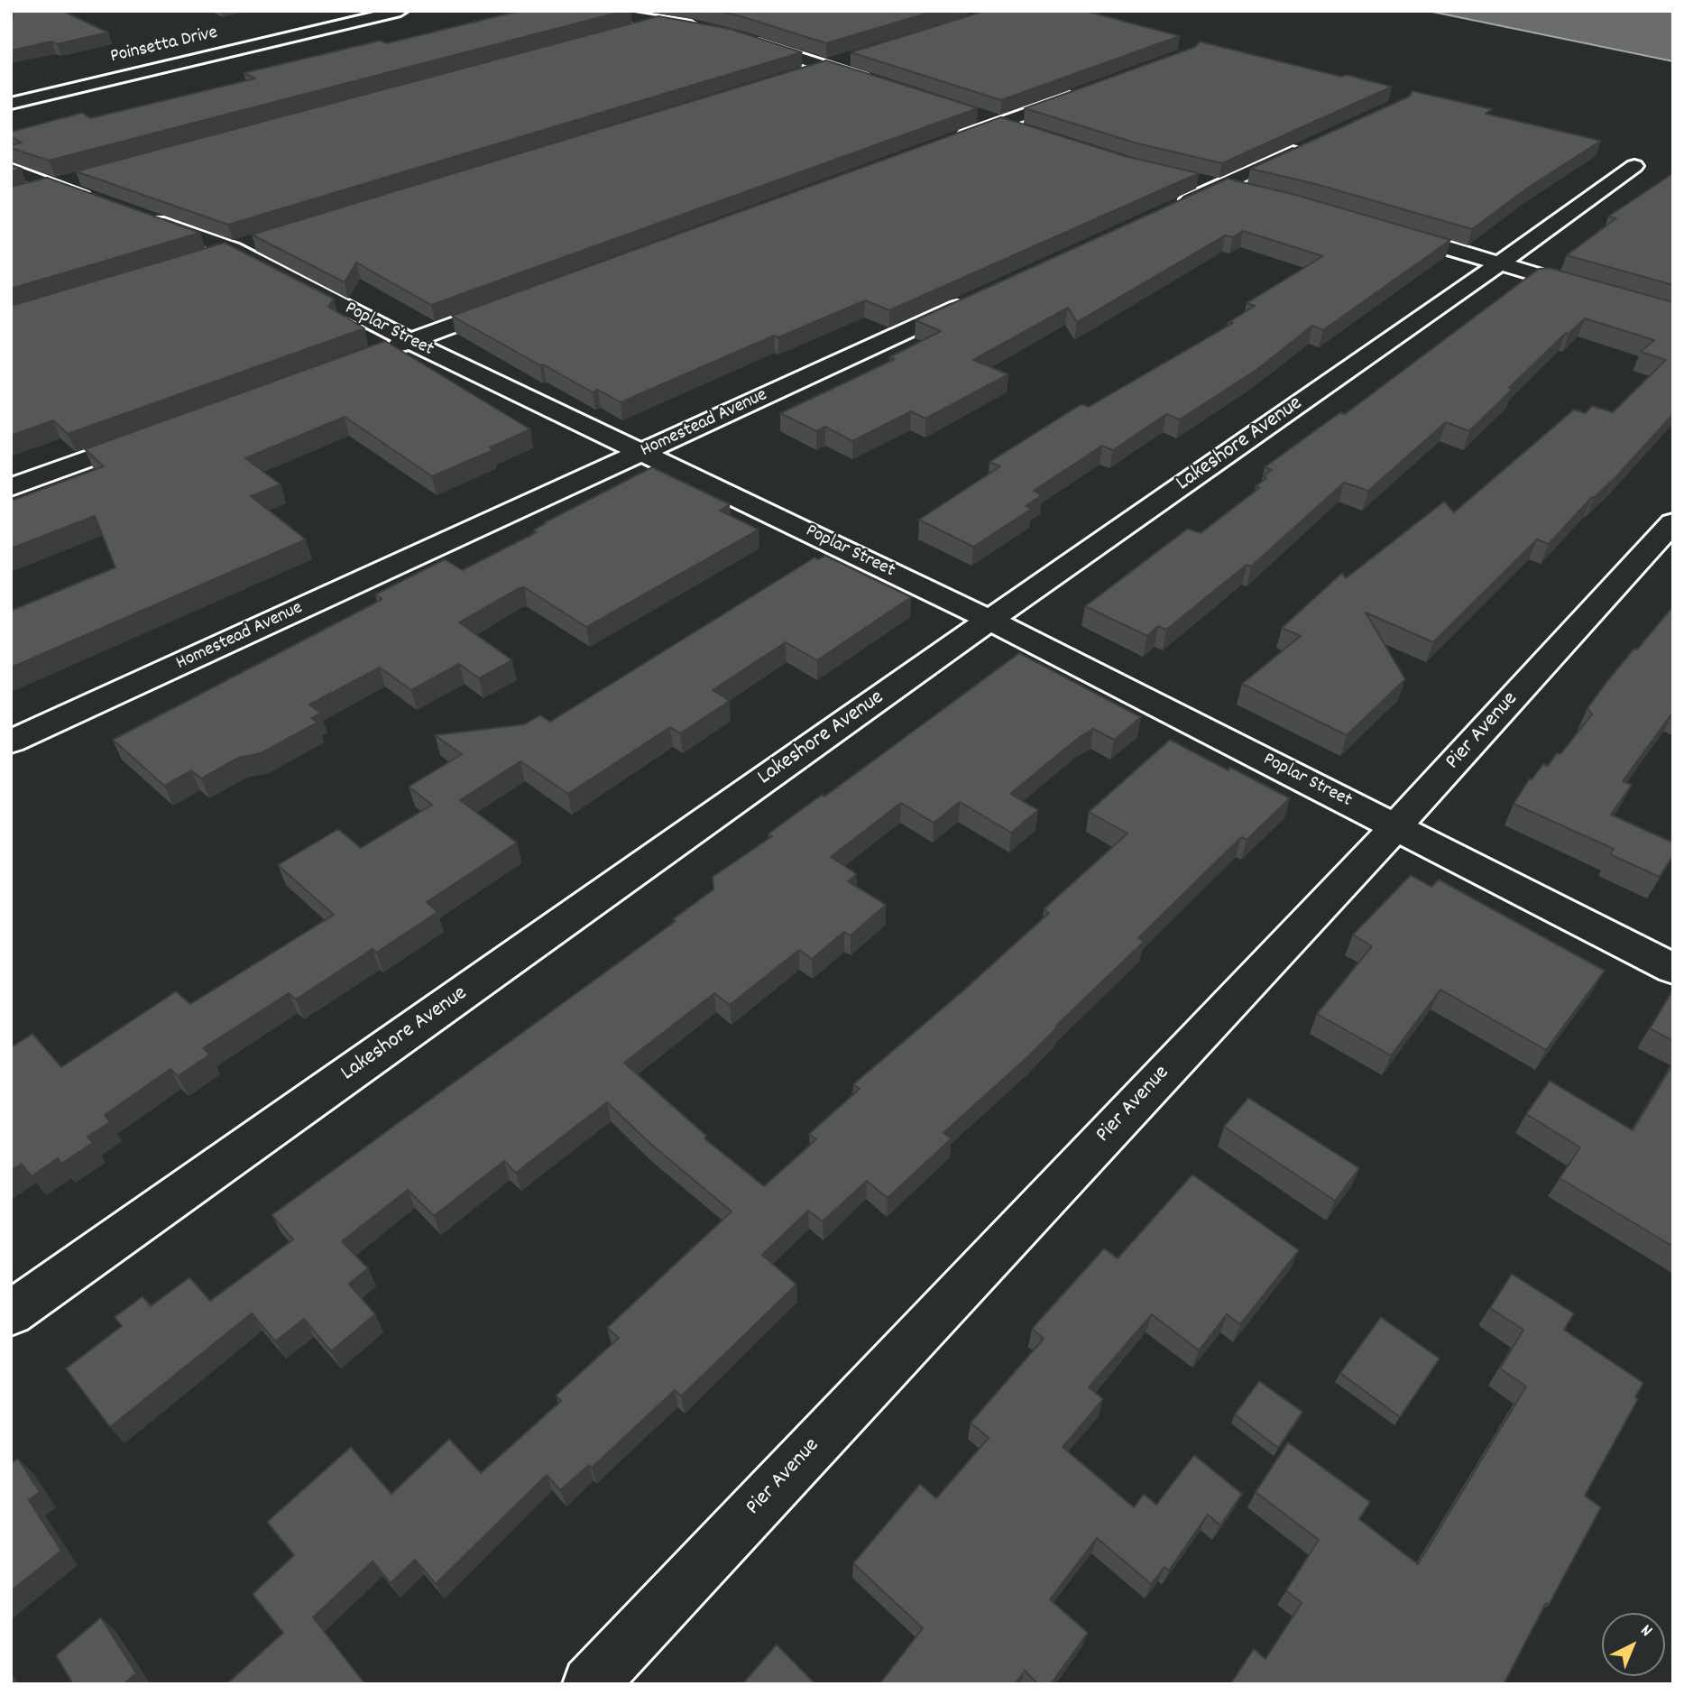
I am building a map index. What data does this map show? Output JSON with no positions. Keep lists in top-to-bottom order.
{
  "streets": {
    "street": [
      "Poinsetta Drive",
      "Poplar Street",
      "Homestead Avenue",
      "Lakeshore Avenue",
      "Pier Avenue"
    ]
  },
  "crossings": [
    ["Poplar Street", "Homestead Avenue"],
    ["Poplar Street", "Lakeshore Avenue"],
    ["Poplar Street", "Pier Avenue"]
  ],
  "north": "top right"
}
